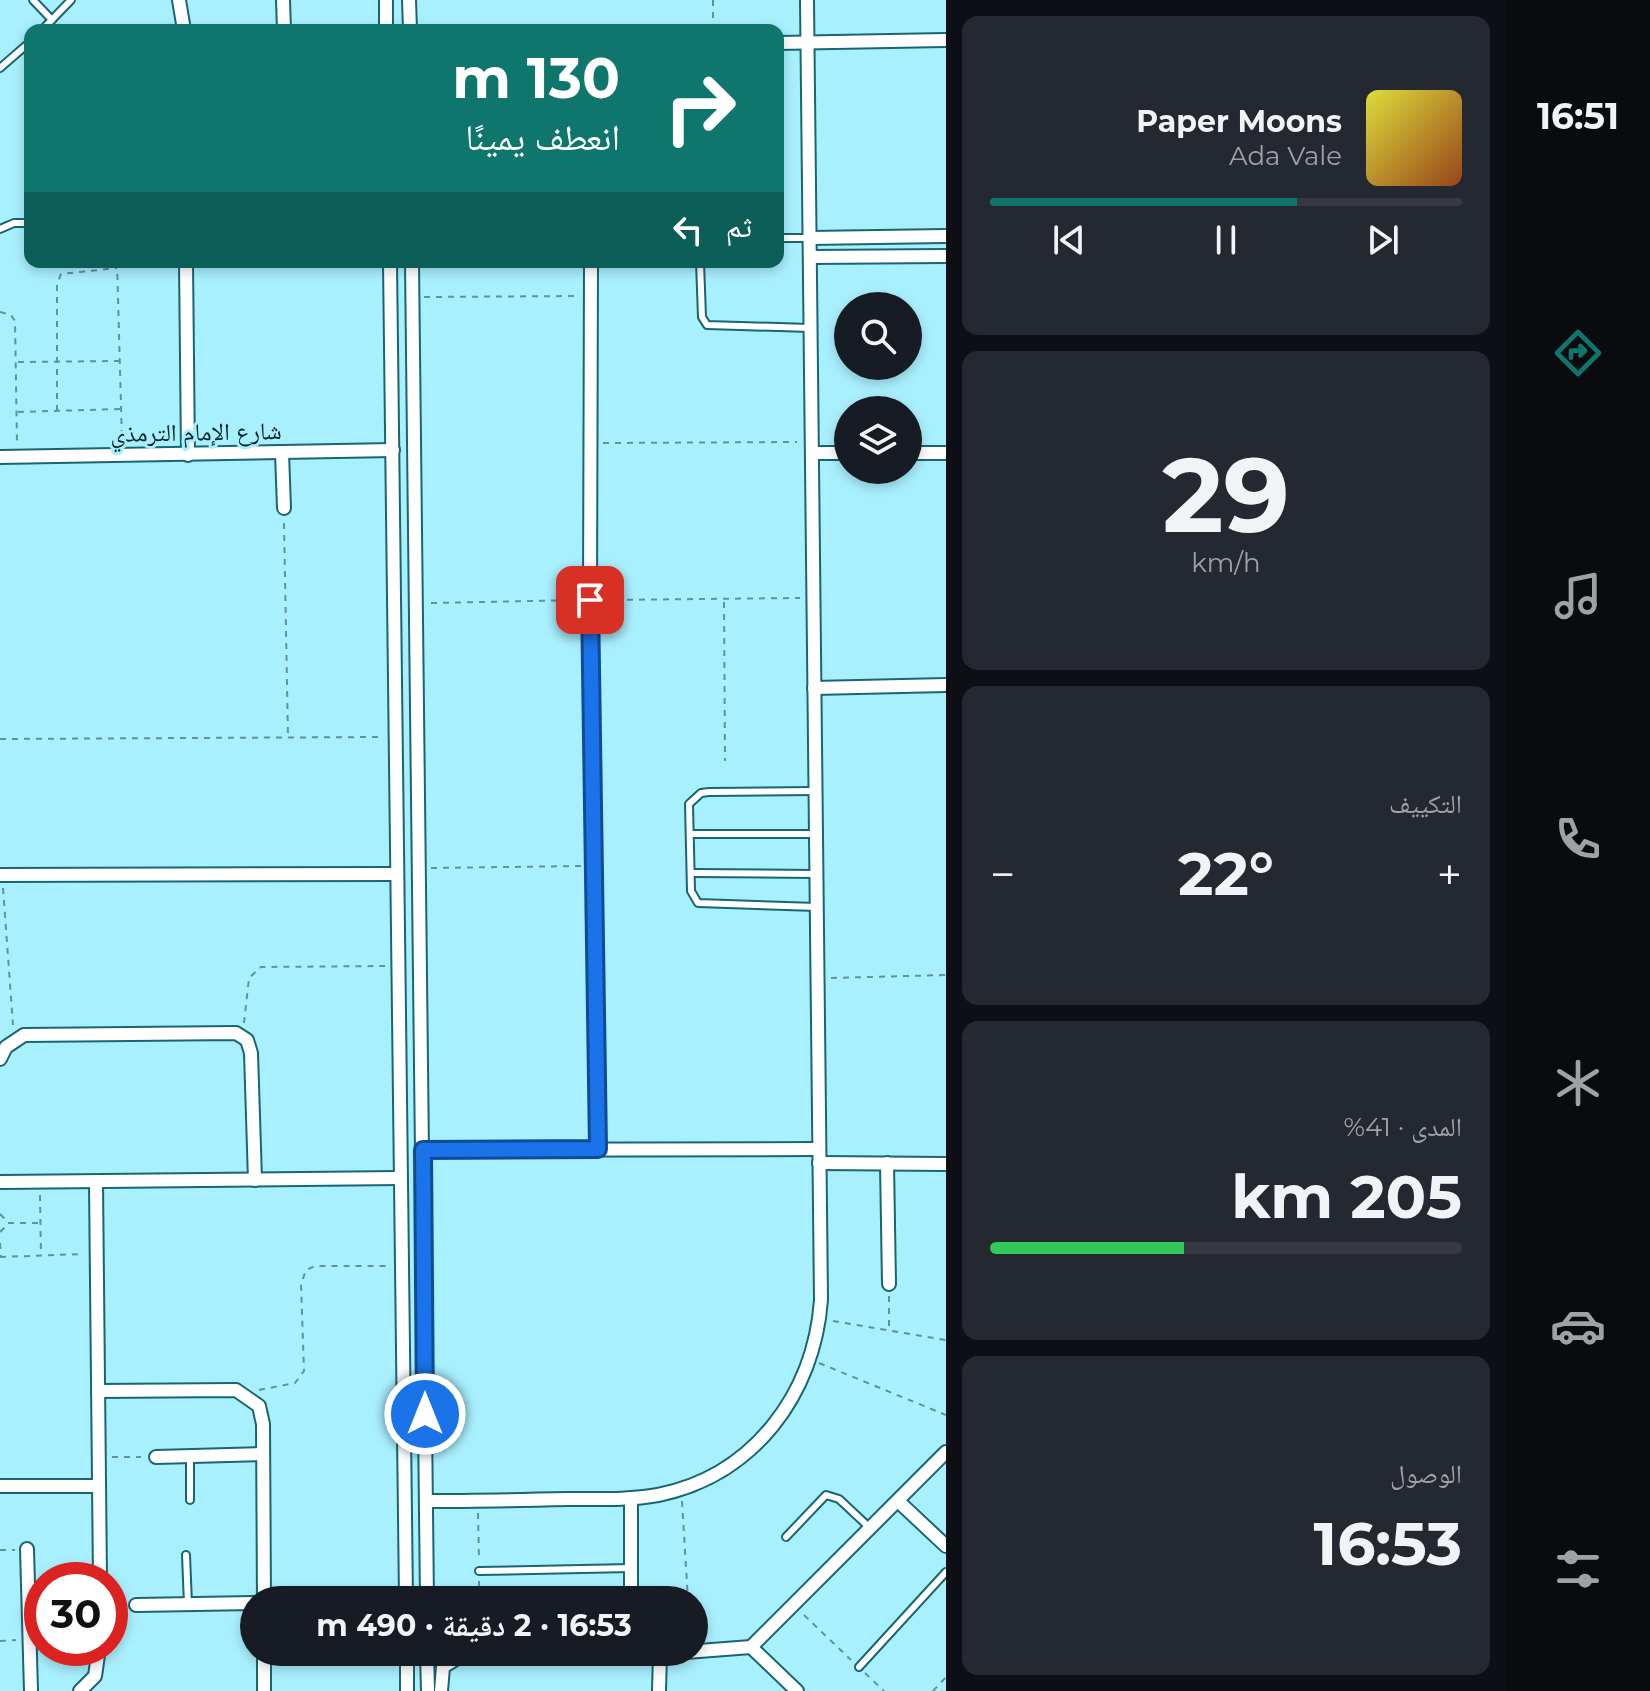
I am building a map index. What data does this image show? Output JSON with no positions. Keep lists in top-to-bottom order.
{
  "streets": {
    "street": ["شارع الإمام الترمذي"]
  },
  "page": {
    "tabs": "16:51",
    "turn": ["130 m", "انعطف يمينًا"],
    "song": ["Paper Moons", "Ada Vale"],
    "then": "ثم",
    "tile": [
      ["29", "km/h"],
      "التكييف",
      ["المدى · 41%", "205 km"],
      ["الوصول", "16:53"]
    ],
    "heat": ["−", "22°", "+"],
    "limit": "30",
    "trip": "16:53 · 2 دقيقة · 490 m"
  }
}
